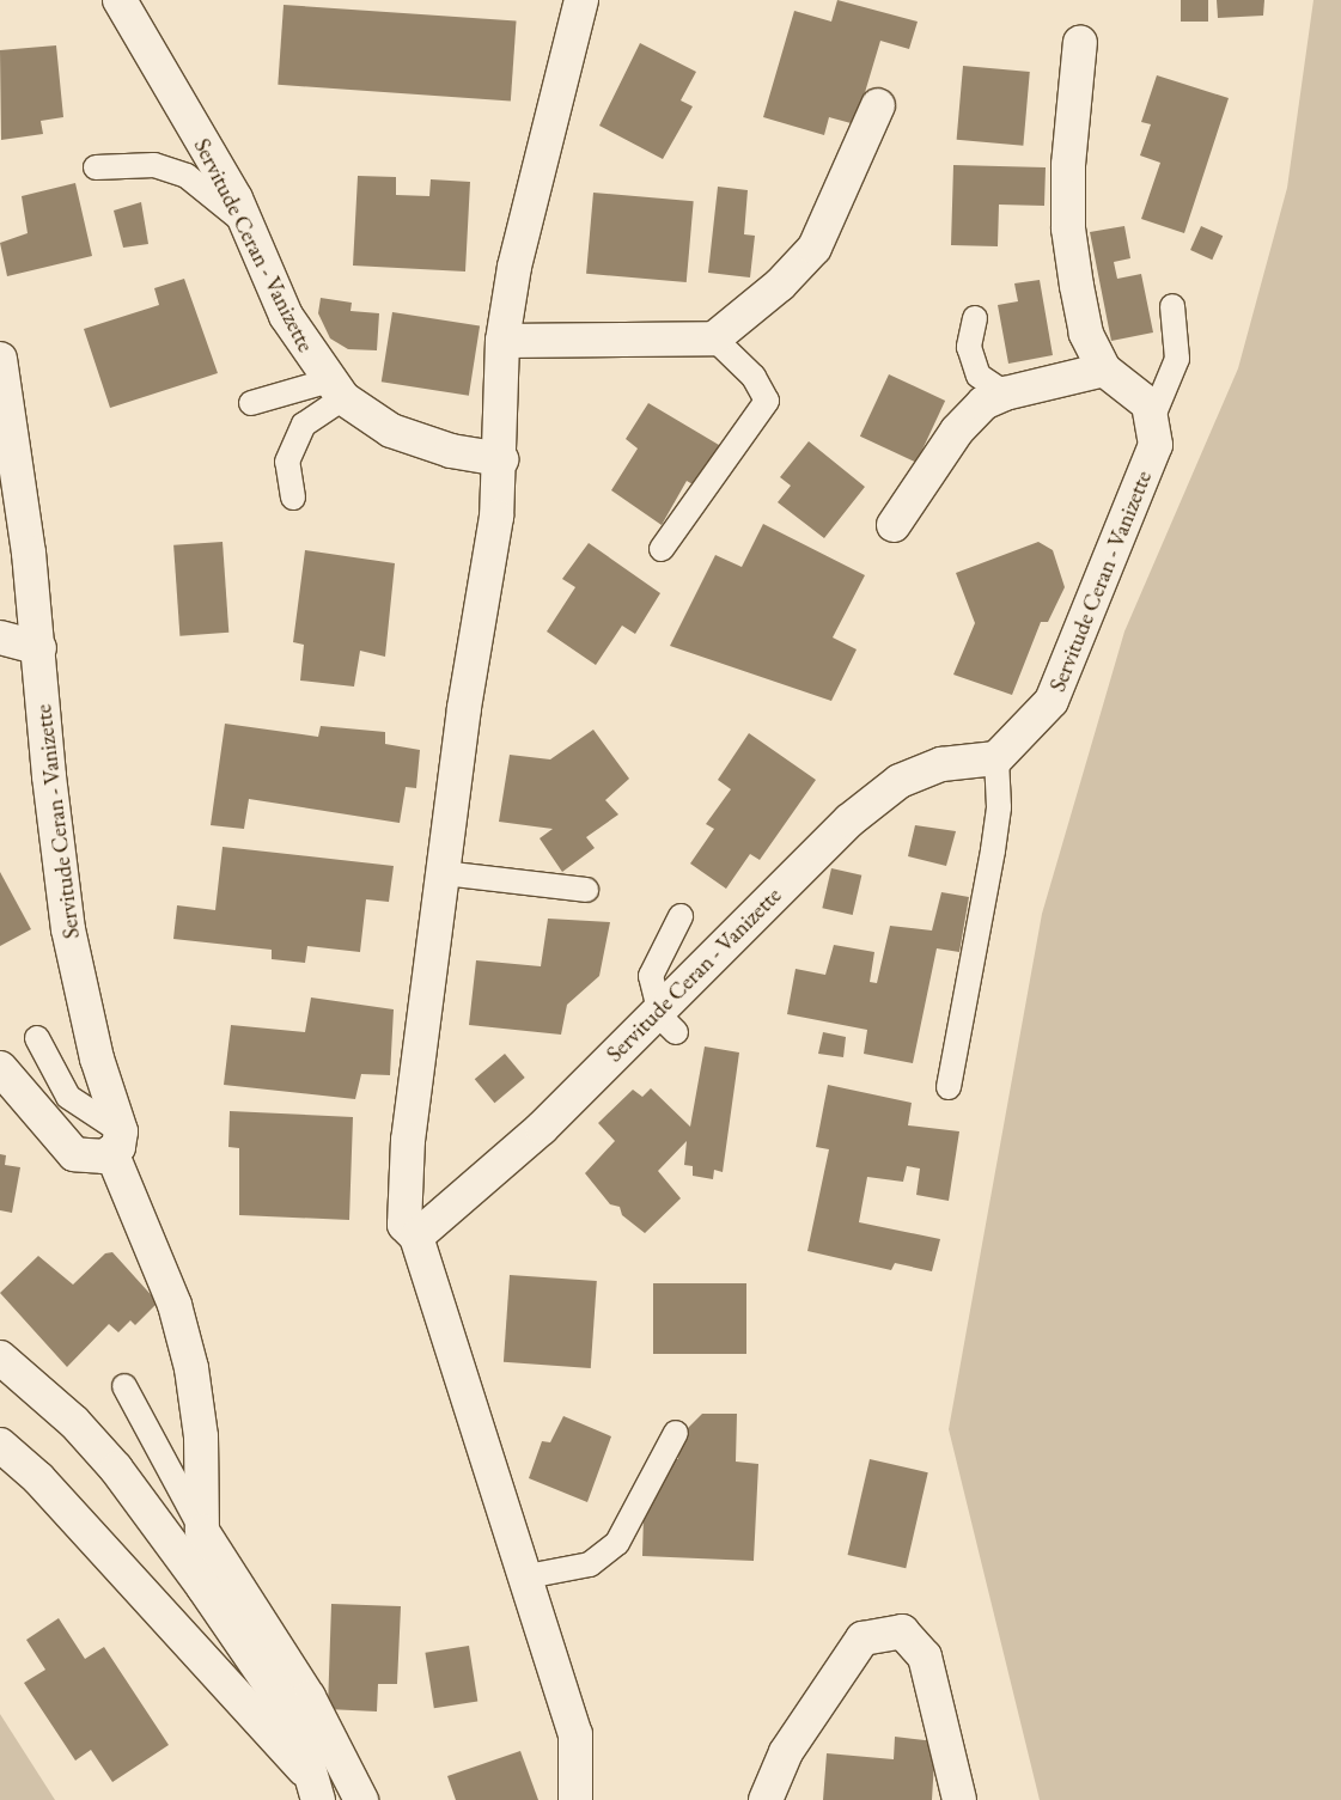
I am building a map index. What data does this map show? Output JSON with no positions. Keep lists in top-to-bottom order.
{
  "streets": {
    "street": ["Servitude Ceran - Vanizette"]
  }
}
